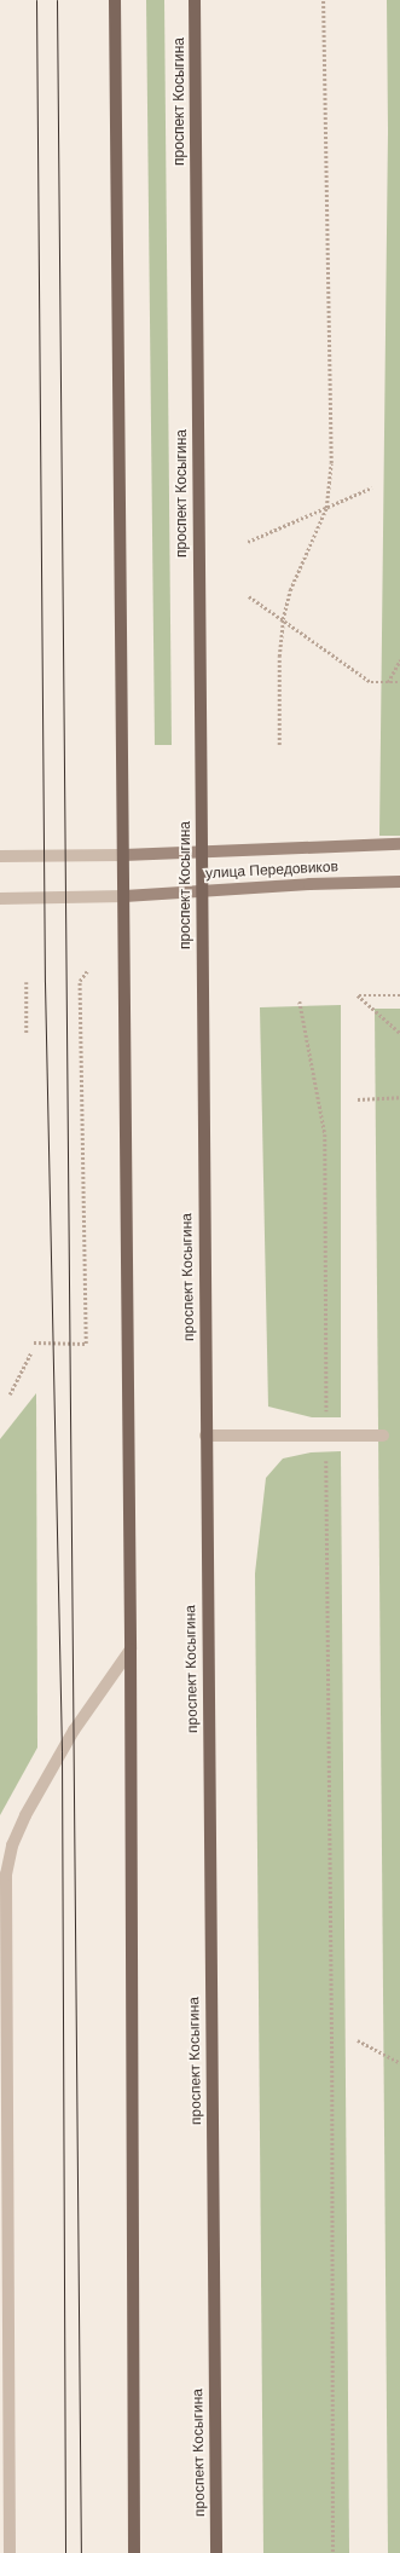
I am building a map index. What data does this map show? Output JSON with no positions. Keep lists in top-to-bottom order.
{
  "streets": {
    "main road": ["проспект Косыгина", "улица Передовиков"]
  },
  "crossings": [
    ["проспект Косыгина", "улица Передовиков"]
  ]
}
